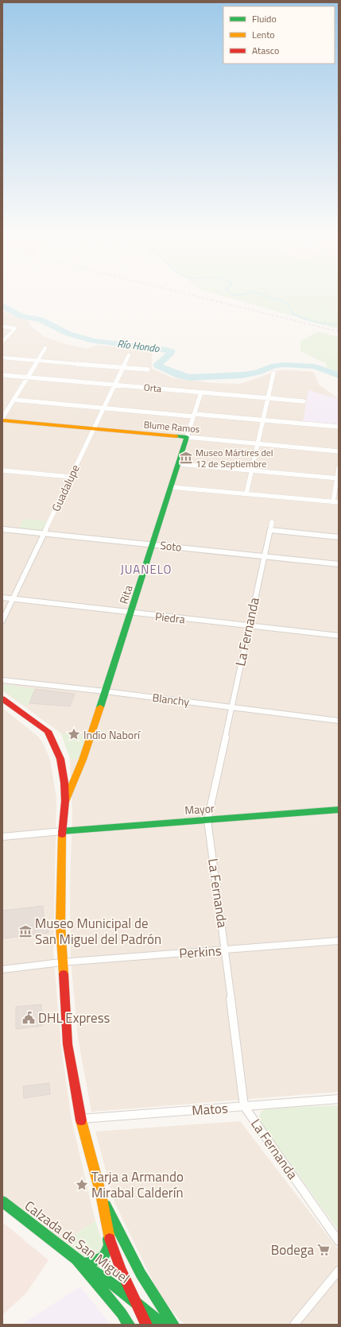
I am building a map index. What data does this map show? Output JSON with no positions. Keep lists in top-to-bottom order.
{
  "streets": {
    "street": [
      "Orta",
      "Blume Ramos",
      "Guadalupe",
      "Soto",
      "Rita",
      "Piedra",
      "La Fernanda",
      "Blanchy",
      "Mayor",
      "Perkins",
      "Matos",
      "Calzada de San Miguel"
    ]
  },
  "crossings": [
    ["Orta", "Guadalupe"],
    ["Orta", "Rita"],
    ["Blume Ramos", "Guadalupe"],
    ["Blume Ramos", "Rita"],
    ["Guadalupe", "Soto"],
    ["Guadalupe", "Piedra"],
    ["Soto", "Rita"],
    ["Soto", "La Fernanda"],
    ["Rita", "Piedra"],
    ["Rita", "Blanchy"],
    ["Piedra", "La Fernanda"],
    ["La Fernanda", "Blanchy"],
    ["La Fernanda", "Mayor"],
    ["La Fernanda", "Perkins"],
    ["La Fernanda", "Matos"]
  ],
  "districts": ["JUANELO"],
  "water": ["Río Hondo"],
  "places": {
    "museum": ["Museo Mártires del 12 de Septiembre", "Museo Municipal de San Miguel del Padrón"],
    "place": ["Indio Naborí", "Tarja a Armando Mirabal Calderín"],
    "public building": ["DHL Express"],
    "supermarket": ["Bodega"]
  },
  "legend": ["Fluido", "Lento", "Atasco"]
}
